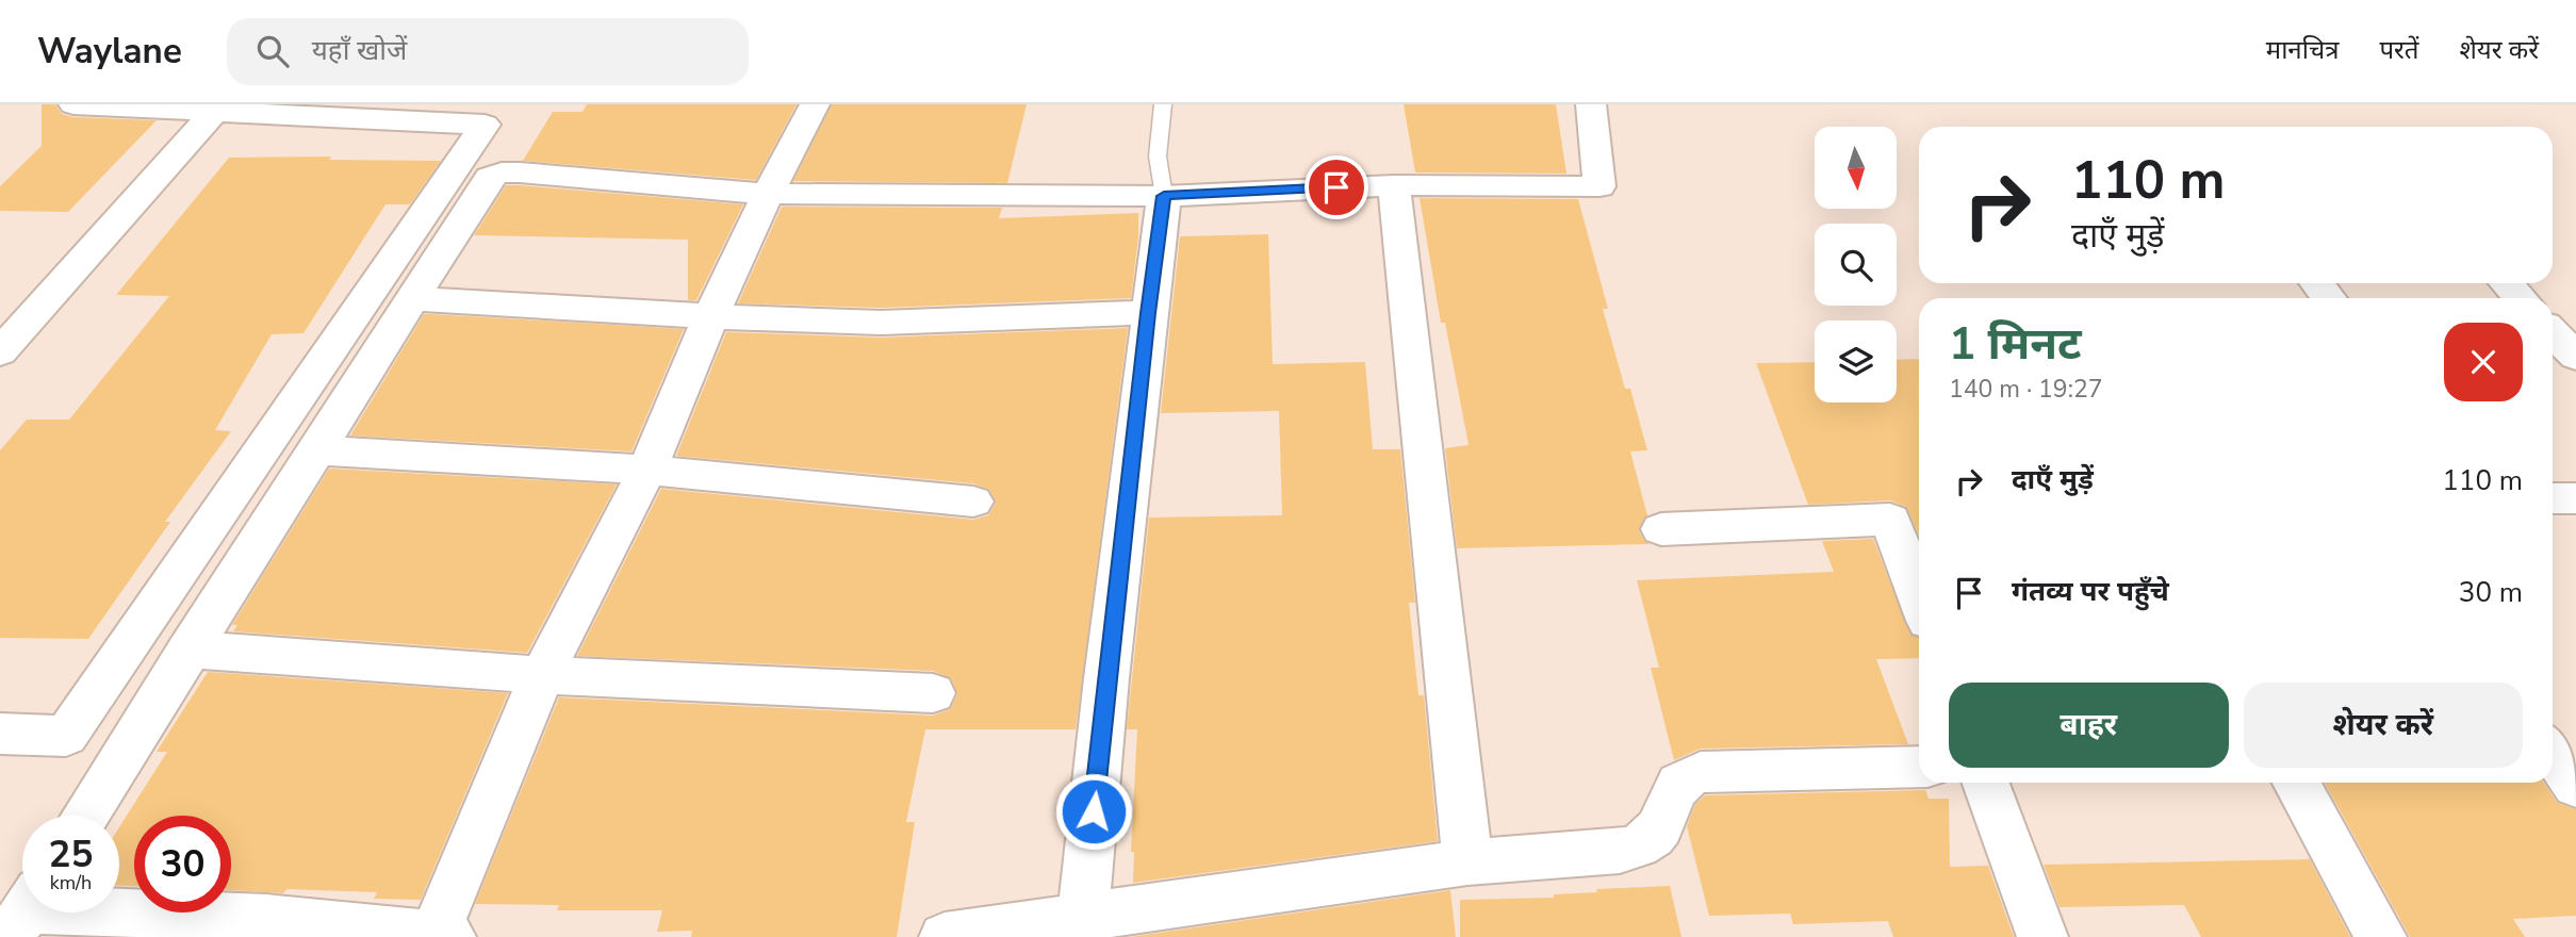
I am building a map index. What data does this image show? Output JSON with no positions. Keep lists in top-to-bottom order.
{
  "north": "bottom",
  "page": {
    "header": "Waylane",
    "search": "यहाँ खोजें",
    "nav": ["मानचित्र", "परतें", "शेयर करें"],
    "turn": ["110 m", "दाएँ मुड़ें"],
    "heading": ["1 मिनट", "140 m · 19:27"],
    "list": [
      {
        "name": "दाएँ मुड़ें",
        "value": "110 m"
      },
      {
        "name": "गंतव्य पर पहुँचे",
        "value": "30 m"
      }
    ],
    "buttons": ["बाहर", "शेयर करें"],
    "speed": "25 km/h",
    "limit": "30"
  }
}
